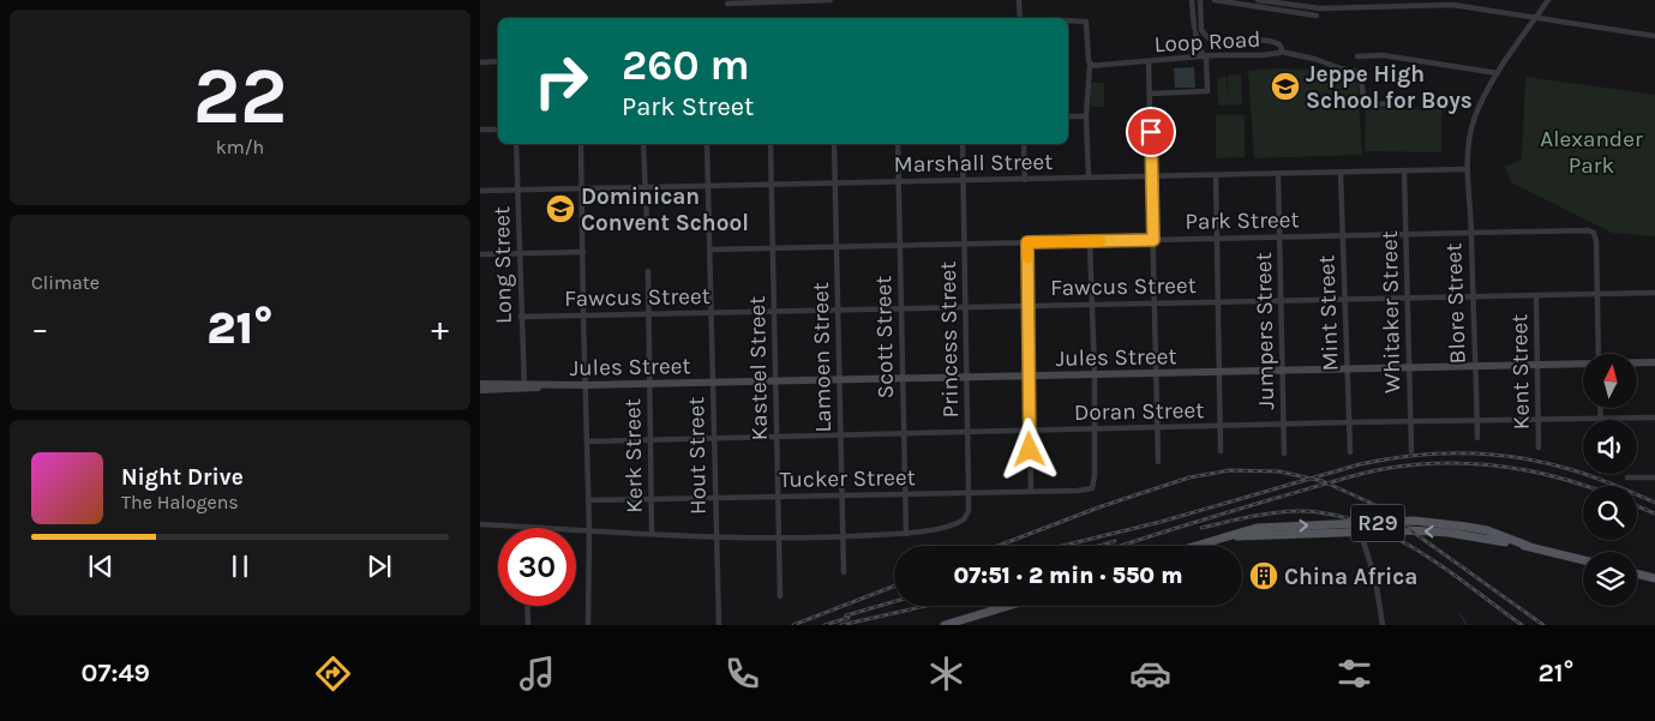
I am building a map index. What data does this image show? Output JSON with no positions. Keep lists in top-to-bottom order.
{
  "streets": {
    "main road": ["Jules Street", "R29"],
    "street": [
      "Loop Road",
      "Marshall Street",
      "Park Street",
      "Long Street",
      "Fawcus Street",
      "Blore Street",
      "Whitaker Street",
      "Mint Street",
      "Jumpers Street",
      "Scott Street",
      "Princess Street",
      "Lamoen Street",
      "Kasteel Street",
      "Kent Street",
      "Doran Street",
      "Kerk Street",
      "Hout Street",
      "Tucker Street"
    ]
  },
  "crossings": [
    ["Marshall Street", "Long Street"],
    ["Marshall Street", "Blore Street"],
    ["Marshall Street", "Whitaker Street"],
    ["Marshall Street", "Mint Street"],
    ["Marshall Street", "Jumpers Street"],
    ["Marshall Street", "Scott Street"],
    ["Marshall Street", "Princess Street"],
    ["Marshall Street", "Lamoen Street"],
    ["Marshall Street", "Kasteel Street"],
    ["Marshall Street", "Hout Street"],
    ["Park Street", "Fawcus Street"],
    ["Park Street", "Blore Street"],
    ["Park Street", "Whitaker Street"],
    ["Park Street", "Mint Street"],
    ["Park Street", "Jumpers Street"],
    ["Park Street", "Scott Street"],
    ["Park Street", "Princess Street"],
    ["Park Street", "Lamoen Street"],
    ["Park Street", "Kasteel Street"],
    ["Park Street", "Hout Street"],
    ["Long Street", "Fawcus Street"],
    ["Long Street", "Jules Street"],
    ["Fawcus Street", "Blore Street"],
    ["Fawcus Street", "Whitaker Street"],
    ["Fawcus Street", "Mint Street"],
    ["Fawcus Street", "Jumpers Street"],
    ["Fawcus Street", "Scott Street"],
    ["Fawcus Street", "Princess Street"],
    ["Fawcus Street", "Lamoen Street"],
    ["Fawcus Street", "Kasteel Street"],
    ["Fawcus Street", "Kent Street"],
    ["Fawcus Street", "Kerk Street"],
    ["Fawcus Street", "Hout Street"],
    ["Blore Street", "Jules Street"],
    ["Blore Street", "Doran Street"],
    ["Whitaker Street", "Jules Street"],
    ["Whitaker Street", "Doran Street"],
    ["Mint Street", "Jules Street"],
    ["Mint Street", "Doran Street"],
    ["Jumpers Street", "Jules Street"],
    ["Jumpers Street", "Doran Street"],
    ["Scott Street", "Princess Street"],
    ["Scott Street", "Jules Street"],
    ["Scott Street", "Doran Street"],
    ["Scott Street", "Tucker Street"],
    ["Princess Street", "Jules Street"],
    ["Princess Street", "Doran Street"],
    ["Princess Street", "Tucker Street"],
    ["Jules Street", "Lamoen Street"],
    ["Jules Street", "Kasteel Street"],
    ["Jules Street", "Kent Street"],
    ["Jules Street", "Kerk Street"],
    ["Jules Street", "Hout Street"],
    ["Lamoen Street", "Doran Street"],
    ["Lamoen Street", "Tucker Street"],
    ["Kasteel Street", "Doran Street"],
    ["Kasteel Street", "Tucker Street"],
    ["Kent Street", "Doran Street"],
    ["Doran Street", "Kerk Street"],
    ["Doran Street", "Hout Street"],
    ["Doran Street", "Tucker Street"],
    ["Kerk Street", "Tucker Street"],
    ["Hout Street", "Tucker Street"]
  ],
  "parks": ["Alexander Park"],
  "places": {
    "school or university": ["Jeppe High School for Boys", "Dominican Convent School"],
    "building": ["China Africa"]
  },
  "north": "top",
  "page": {
    "tile": [
      ["22", "km/h"],
      "Climate"
    ],
    "turn": ["260 m", "Park Street"],
    "heat": ["−", "21°", "+"],
    "song": ["Night Drive", "The Halogens"],
    "limit": "30",
    "trip": "07:51 · 2 min · 550 m",
    "tabs": ["07:49", "21°"]
  }
}
